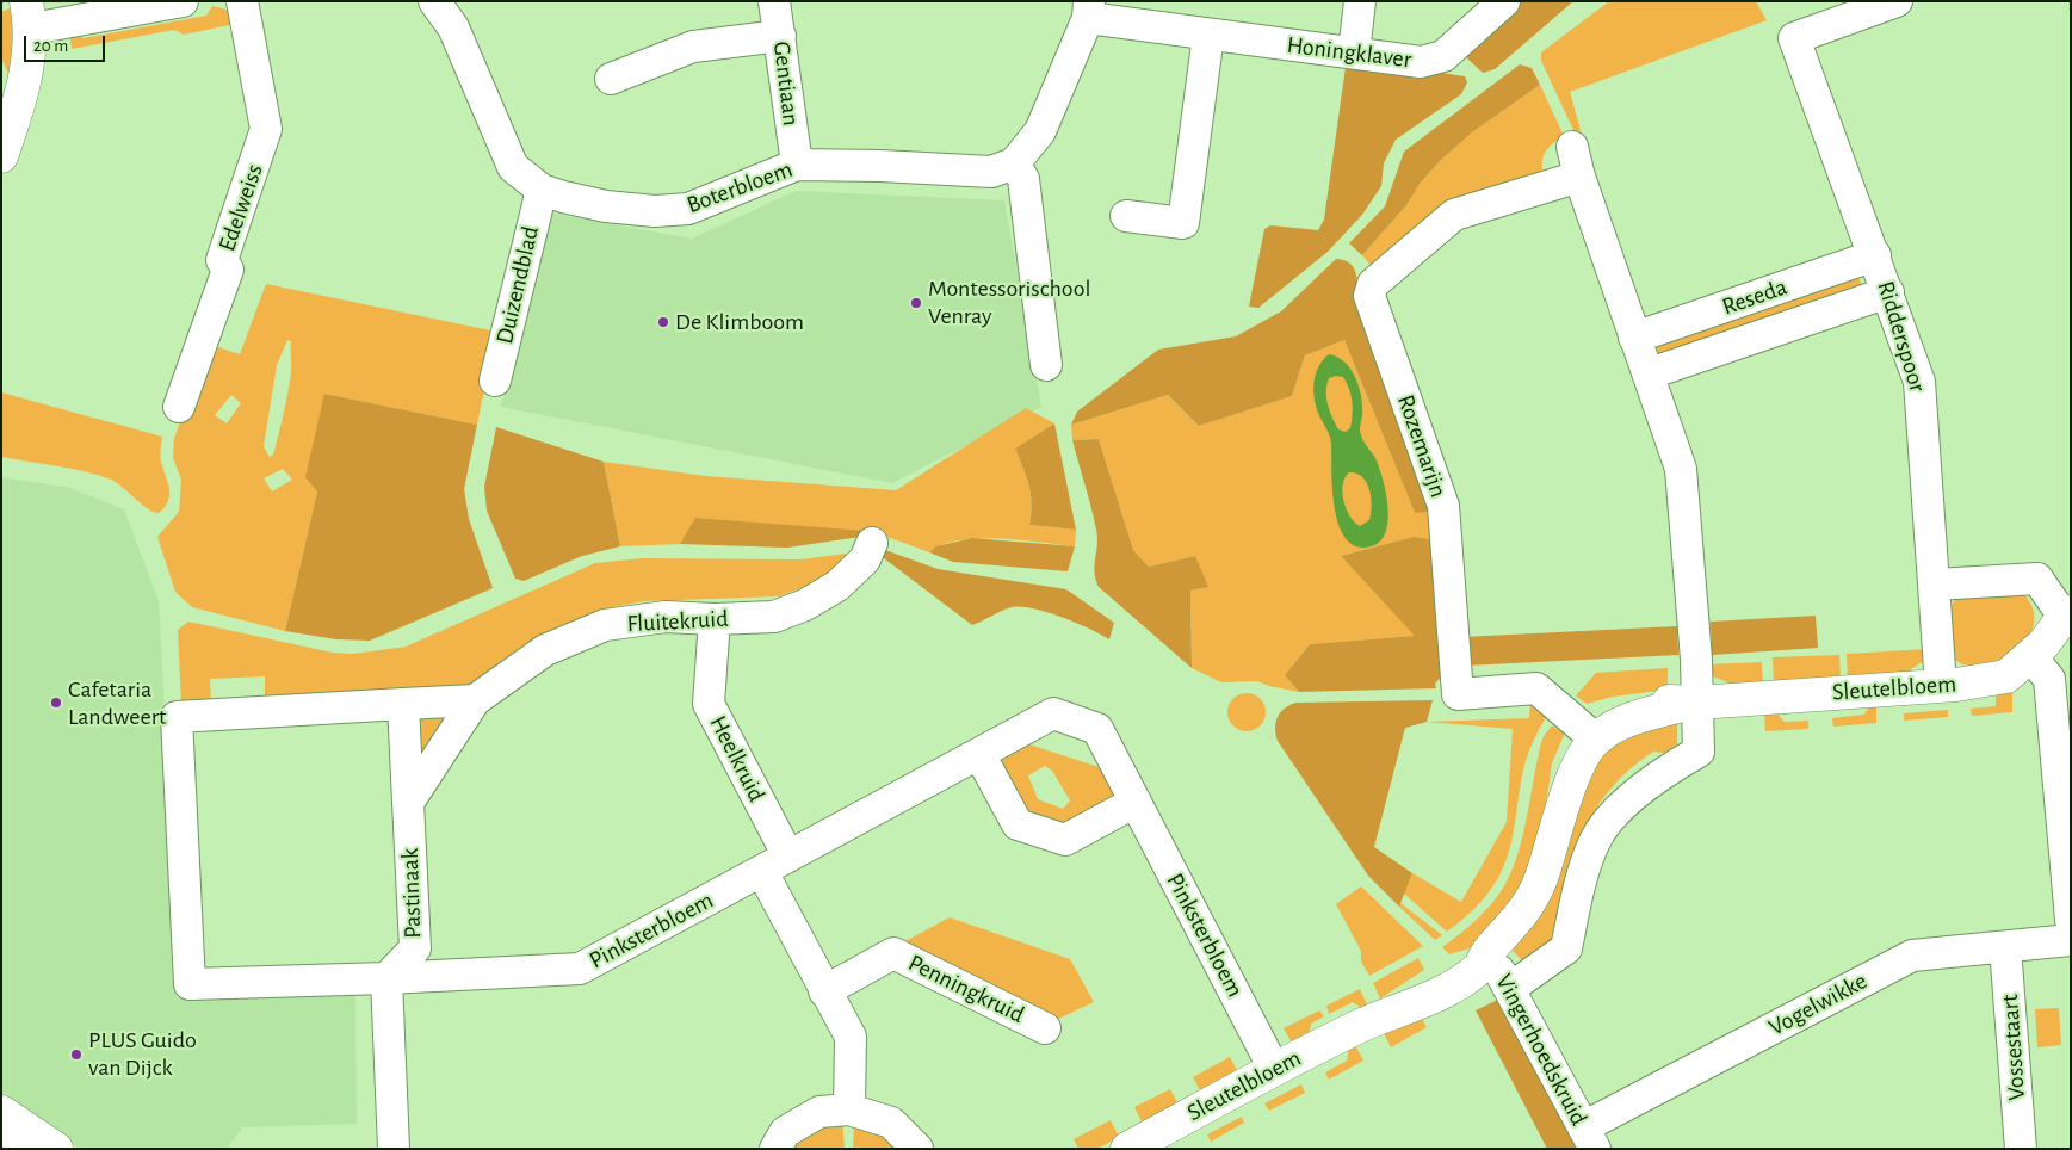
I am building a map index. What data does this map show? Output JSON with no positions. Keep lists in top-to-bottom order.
{
  "streets": {
    "street": [
      "Honingklaver",
      "Gentiaan",
      "Boterbloem",
      "Edelweiss",
      "Duizendblad",
      "Reseda",
      "Ridderspoor",
      "Rozemarijn",
      "Fluitekruid",
      "Sleutelbloem",
      "Heelkruid",
      "Pastinaak",
      "Pinksterbloem",
      "Penningkruid",
      "Vogelwikke",
      "Vossestaart",
      "Vingerhoedskruid"
    ]
  },
  "crossings": [
    ["Gentiaan", "Boterbloem"],
    ["Boterbloem", "Duizendblad"],
    ["Reseda", "Ridderspoor"],
    ["Ridderspoor", "Sleutelbloem"],
    ["Rozemarijn", "Sleutelbloem"],
    ["Fluitekruid", "Heelkruid"],
    ["Fluitekruid", "Pastinaak"],
    ["Sleutelbloem", "Pinksterbloem"],
    ["Sleutelbloem", "Vingerhoedskruid"],
    ["Heelkruid", "Pinksterbloem"],
    ["Heelkruid", "Penningkruid"],
    ["Pastinaak", "Pinksterbloem"],
    ["Vogelwikke", "Vossestaart"],
    ["Vogelwikke", "Vingerhoedskruid"]
  ],
  "places": [
    "Montessorischool Venray",
    "De Klimboom",
    "Cafetaria Landweert",
    "PLUS Guido van Dijck"
  ],
  "scale_bar": "20 m"
}
